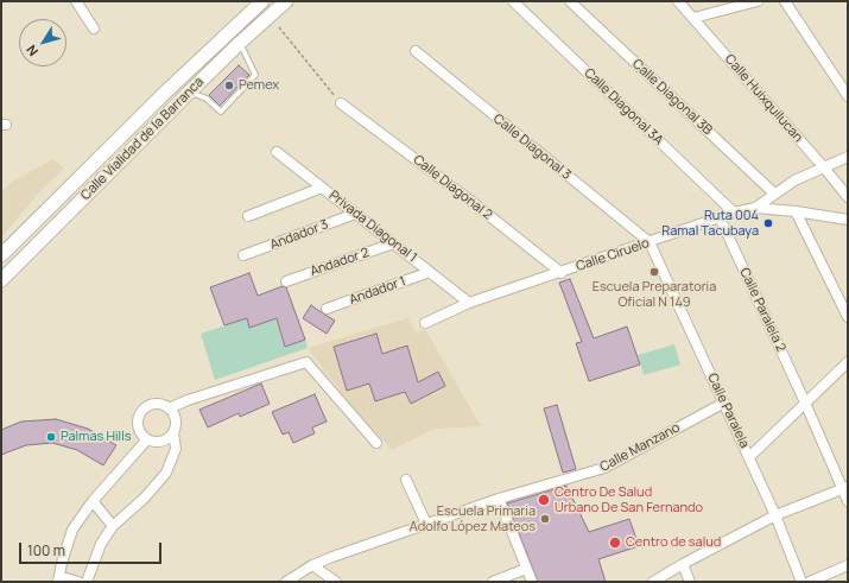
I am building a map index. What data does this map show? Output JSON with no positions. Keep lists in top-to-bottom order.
{
  "streets": {
    "main road": ["Calle Vialidad de la Barranca"],
    "street": [
      "Calle Diagonal 3B",
      "Calle Huixquilucan",
      "Calle Diagonal 3A",
      "Calle Diagonal 3",
      "Calle Diagonal 2",
      "Privada Diagonal 1",
      "Andador 3",
      "Calle Ciruelo",
      "Andador 2",
      "Andador 1",
      "Calle Paralela 2",
      "Calle Paralela",
      "Calle Manzano"
    ]
  },
  "crossings": [
    ["Calle Diagonal 3A", "Calle Ciruelo"],
    ["Calle Diagonal 3", "Calle Ciruelo"],
    ["Calle Diagonal 3", "Calle Paralela"],
    ["Calle Diagonal 2", "Calle Ciruelo"],
    ["Privada Diagonal 1", "Andador 3"],
    ["Privada Diagonal 1", "Calle Ciruelo"],
    ["Privada Diagonal 1", "Andador 2"],
    ["Privada Diagonal 1", "Andador 1"],
    ["Calle Ciruelo", "Calle Paralela 2"],
    ["Calle Ciruelo", "Calle Paralela"],
    ["Calle Paralela", "Calle Manzano"]
  ],
  "places": [
    "Pemex",
    "Ruta 004 Ramal Tacubaya",
    "Escuela Preparatoria Oficial N 149",
    "Palmas Hills",
    "Centro De Salud Urbano De San Fernando",
    "Escuela Primaria Adolfo López Mateos",
    "Centro de salud"
  ],
  "scale_bar": "100 m",
  "north": "bottom left"
}
